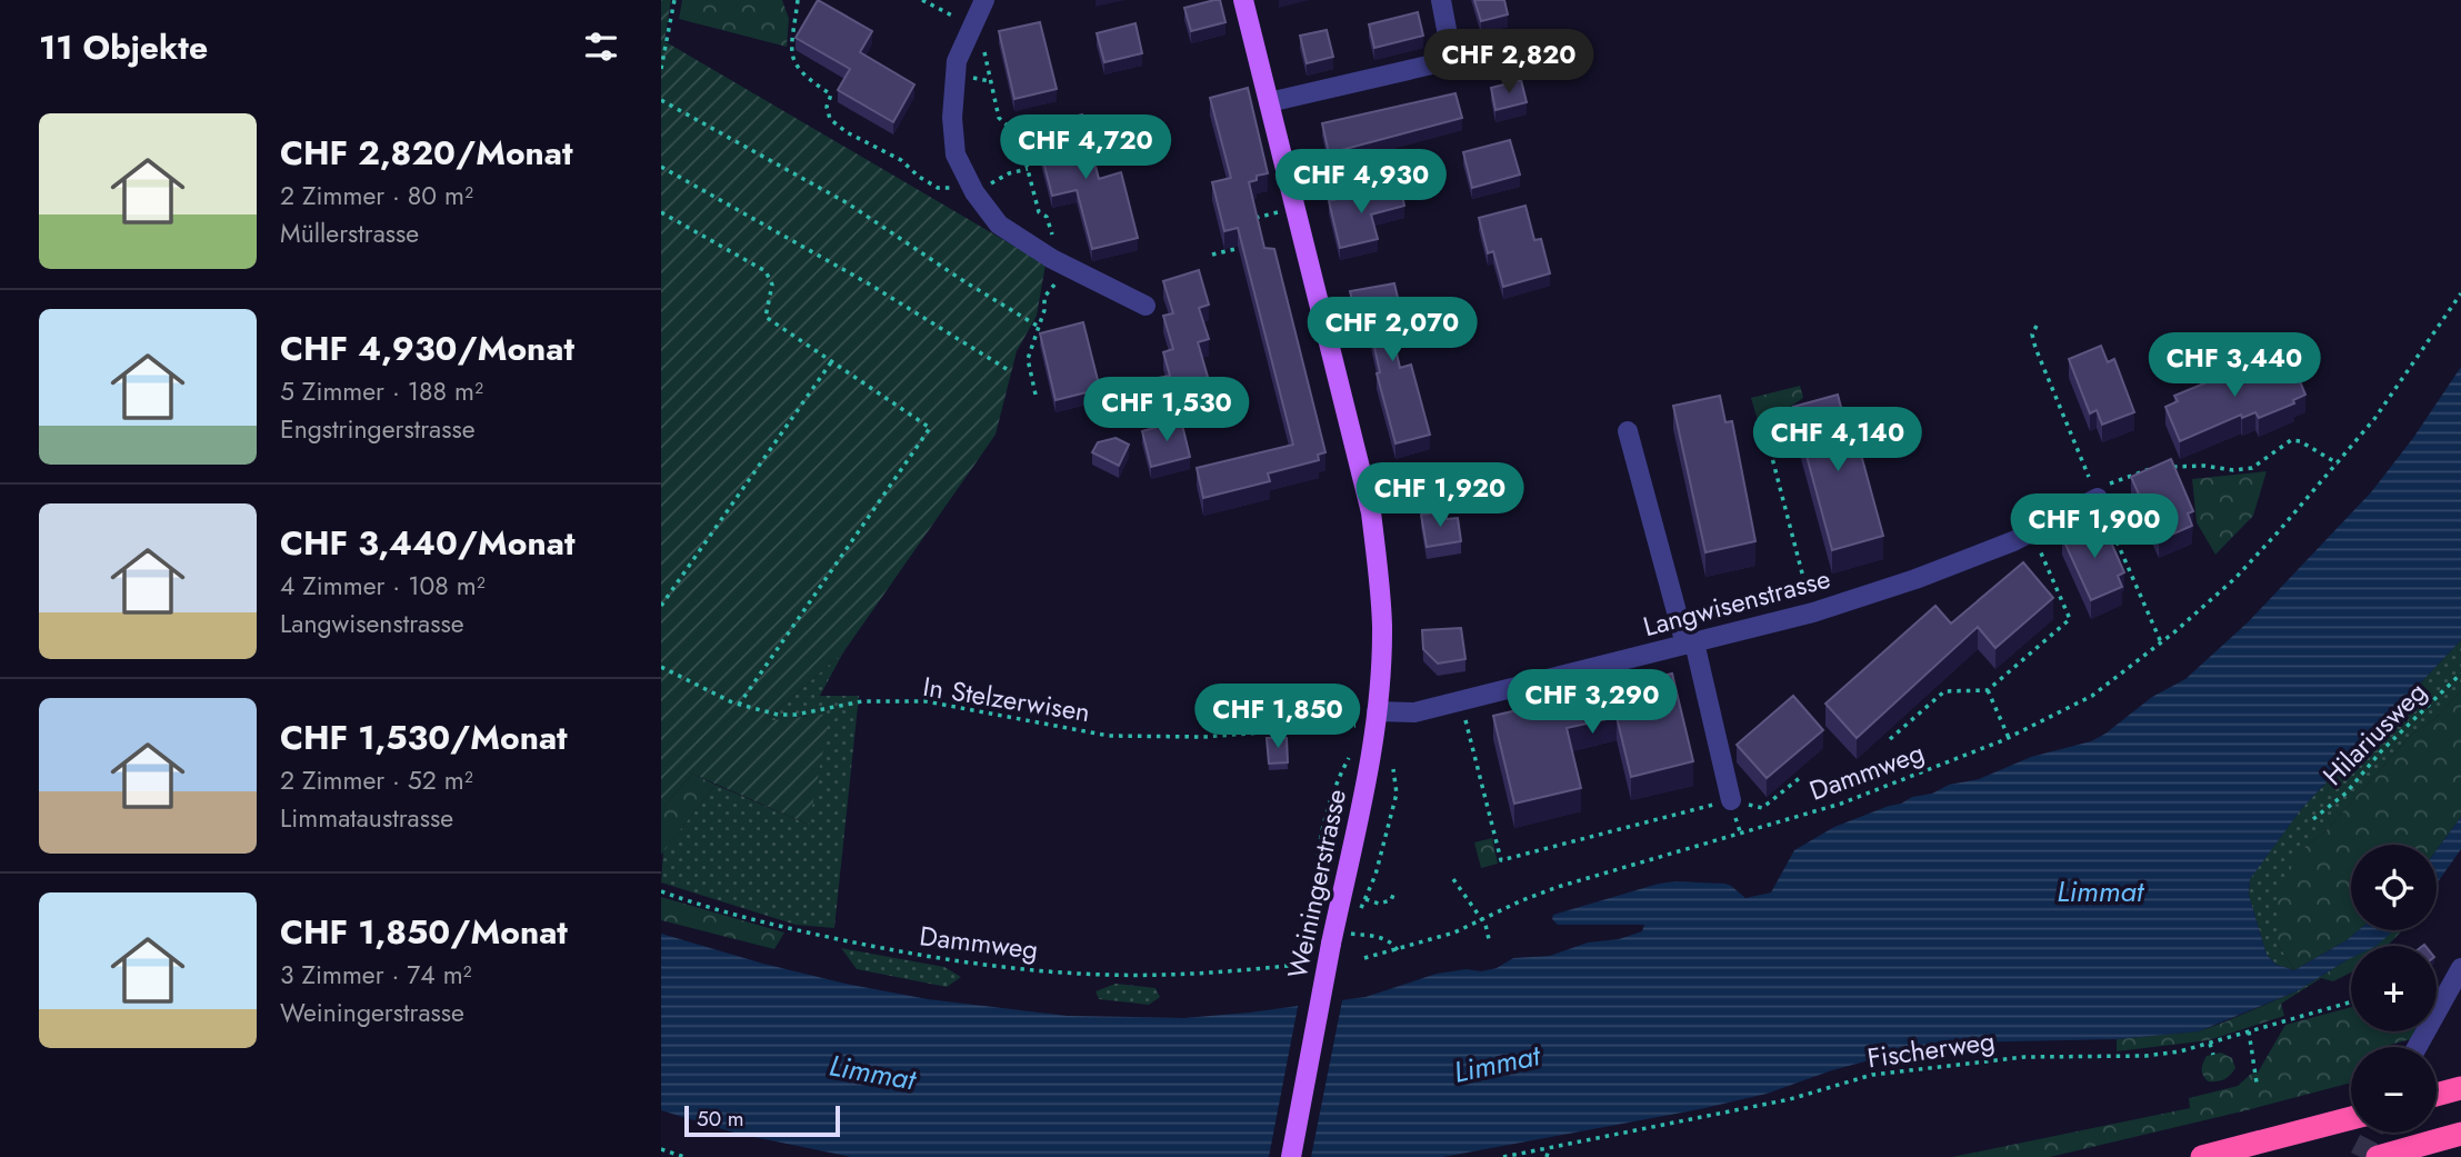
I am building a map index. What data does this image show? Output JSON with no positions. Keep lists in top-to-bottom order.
{
  "streets": {
    "main road": ["Weiningerstrasse"],
    "street": ["Langwisenstrasse"],
    "path": [
      "In Stelzerwisen",
      "Hilariusweg",
      "Dammweg",
      "Fischerweg"
    ]
  },
  "crossings": [
    ["Langwisenstrasse", "Weiningerstrasse"],
    ["Dammweg", "Weiningerstrasse"]
  ],
  "water": ["Limmat"],
  "scale_bar": "50 m",
  "page": {
    "heading": "11 Objekte",
    "price": [
      "CHF 2,820",
      "CHF 4,720",
      "CHF 4,930",
      "CHF 2,070",
      "CHF 3,440",
      "CHF 1,530",
      "CHF 4,140",
      "CHF 1,920",
      "CHF 1,900",
      "CHF 3,290",
      "CHF 1,850"
    ],
    "list": [
      {
        "name": "CHF 2,820/Monat",
        "note": "2 Zimmer · 80 m² · Müllerstrasse"
      },
      {
        "name": "CHF 4,930/Monat",
        "note": "5 Zimmer · 188 m² · Engstringerstrasse"
      },
      {
        "name": "CHF 3,440/Monat",
        "note": "4 Zimmer · 108 m² · Langwisenstrasse"
      },
      {
        "name": "CHF 1,530/Monat",
        "note": "2 Zimmer · 52 m² · Limmataustrasse"
      },
      {
        "name": "CHF 1,850/Monat",
        "note": "3 Zimmer · 74 m² · Weiningerstrasse"
      }
    ],
    "map_buttons": ["+", "−"],
    "scale": "50 m"
  }
}
